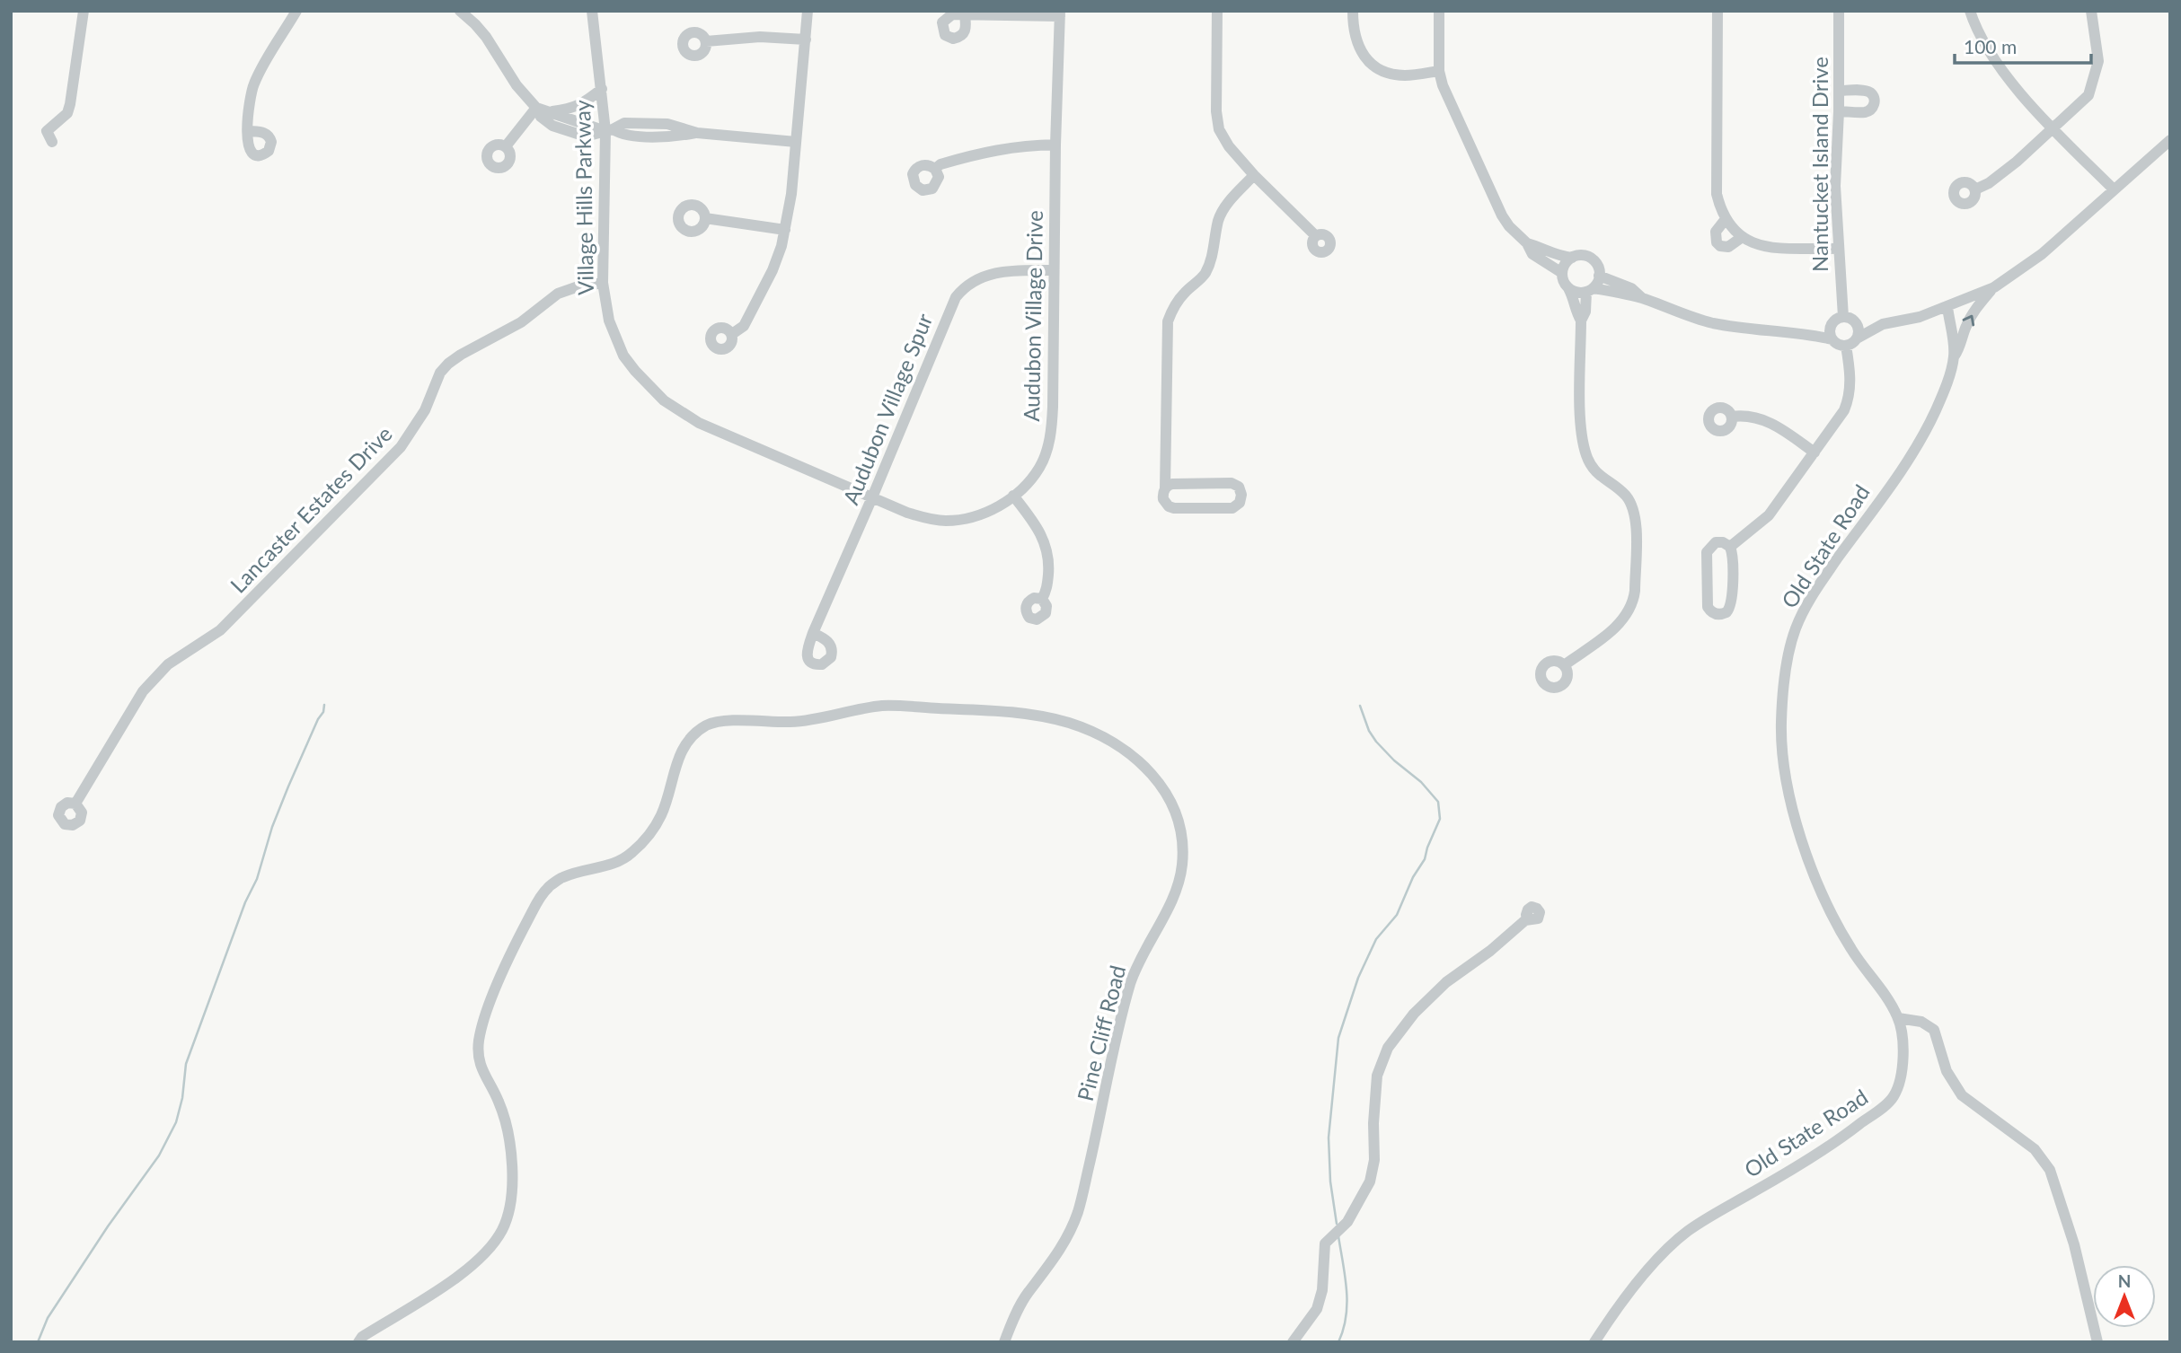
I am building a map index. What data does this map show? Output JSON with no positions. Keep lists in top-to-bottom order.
{
  "streets": {
    "street": [
      "Nantucket Island Drive",
      "Village Hills Parkway",
      "Audubon Village Drive",
      "Audubon Village Spur",
      "Lancaster Estates Drive",
      "Old State Road",
      "Pine Cliff Road"
    ]
  },
  "crossings": [
    ["Village Hills Parkway", "Audubon Village Drive"],
    ["Village Hills Parkway", "Lancaster Estates Drive"],
    ["Audubon Village Drive", "Audubon Village Spur"]
  ],
  "scale_bar": "100 m",
  "north": "top"
}
